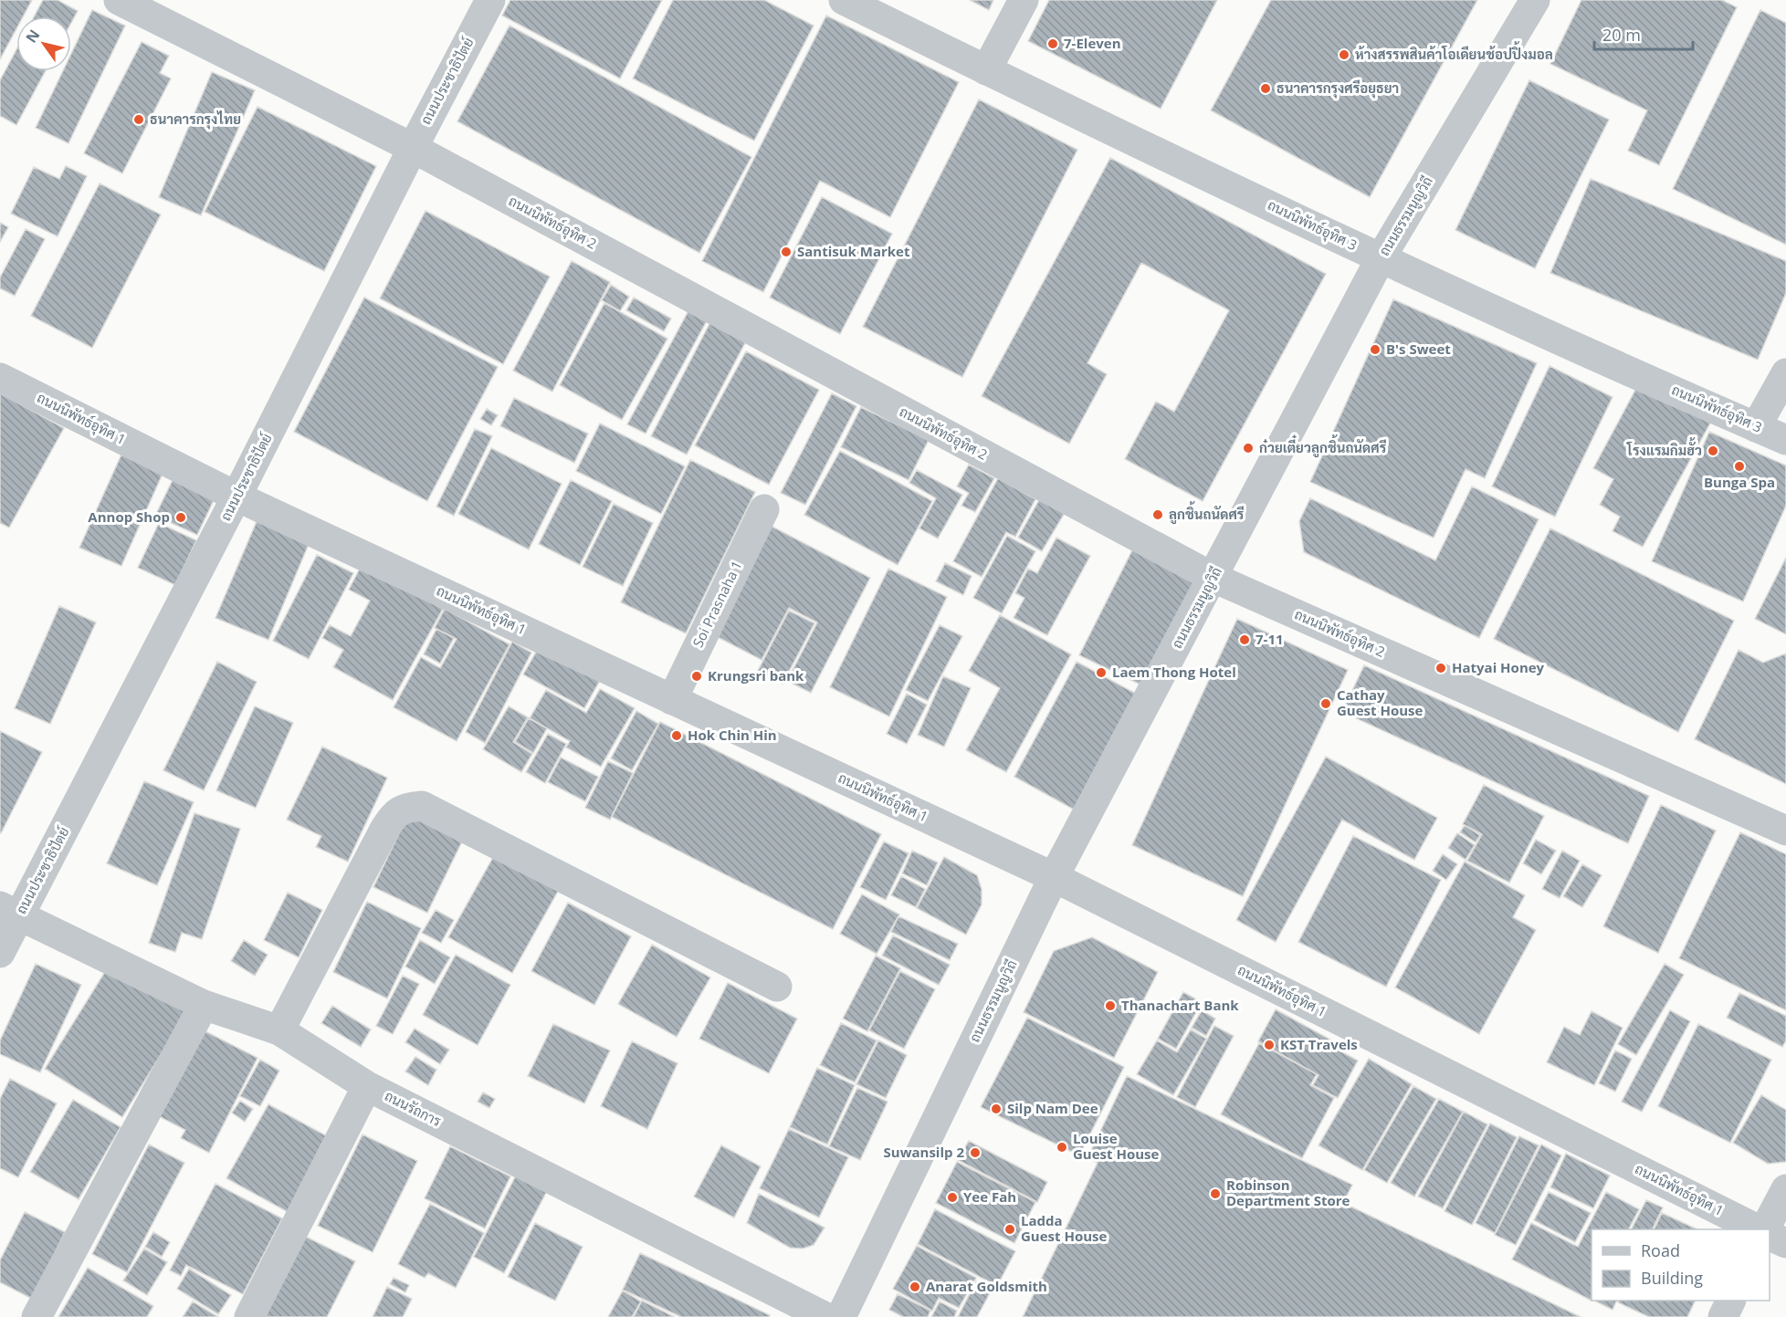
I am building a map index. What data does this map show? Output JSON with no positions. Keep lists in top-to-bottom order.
{
  "streets": {
    "street": [
      "ถนนประชาธิปัตย์",
      "ถนนธรรมนูญวิถี",
      "ถนนนิพัทธ์อุทิศ 2",
      "ถนนนิพัทธ์อุทิศ 3",
      "ถนนนิพัทธ์อุทิศ 1",
      "Soi Prasnaha 1",
      "ถนนรัถการ"
    ]
  },
  "crossings": [
    ["ถนนประชาธิปัตย์", "ถนนนิพัทธ์อุทิศ 2"],
    ["ถนนประชาธิปัตย์", "ถนนนิพัทธ์อุทิศ 1"],
    ["ถนนประชาธิปัตย์", "ถนนรัถการ"],
    ["ถนนธรรมนูญวิถี", "ถนนนิพัทธ์อุทิศ 2"],
    ["ถนนธรรมนูญวิถี", "ถนนนิพัทธ์อุทิศ 3"],
    ["ถนนธรรมนูญวิถี", "ถนนนิพัทธ์อุทิศ 1"],
    ["ถนนนิพัทธ์อุทิศ 1", "Soi Prasnaha 1"]
  ],
  "places": [
    "7-Eleven",
    "ห้างสรรพสินค้าโอเดียนช้อปปิ้งมอล",
    "ธนาคารกรุงศรีอยุธยา",
    "ธนาคารกรุงไทย",
    "Santisuk Market",
    "B's Sweet",
    "ก๋วยเตี๋ยวลูกชิ้นถนัดศรี",
    "โรงแรมกิมฮั้ว",
    "Bunga Spa",
    "ลูกชิ้นถนัดศรี",
    "Annop Shop",
    "7-11",
    "Hatyai Honey",
    "Laem Thong Hotel",
    "Krungsri bank",
    "Cathay Guest House",
    "Hok Chin Hin",
    "Thanachart Bank",
    "KST Travels",
    "Silp Nam Dee",
    "Louise Guest House",
    "Suwansilp 2",
    "Robinson Department Store",
    "Yee Fah",
    "Ladda Guest House",
    "Anarat Goldsmith"
  ],
  "legend": ["Road", "Building"],
  "scale_bar": "20 m",
  "north": "top left"
}
